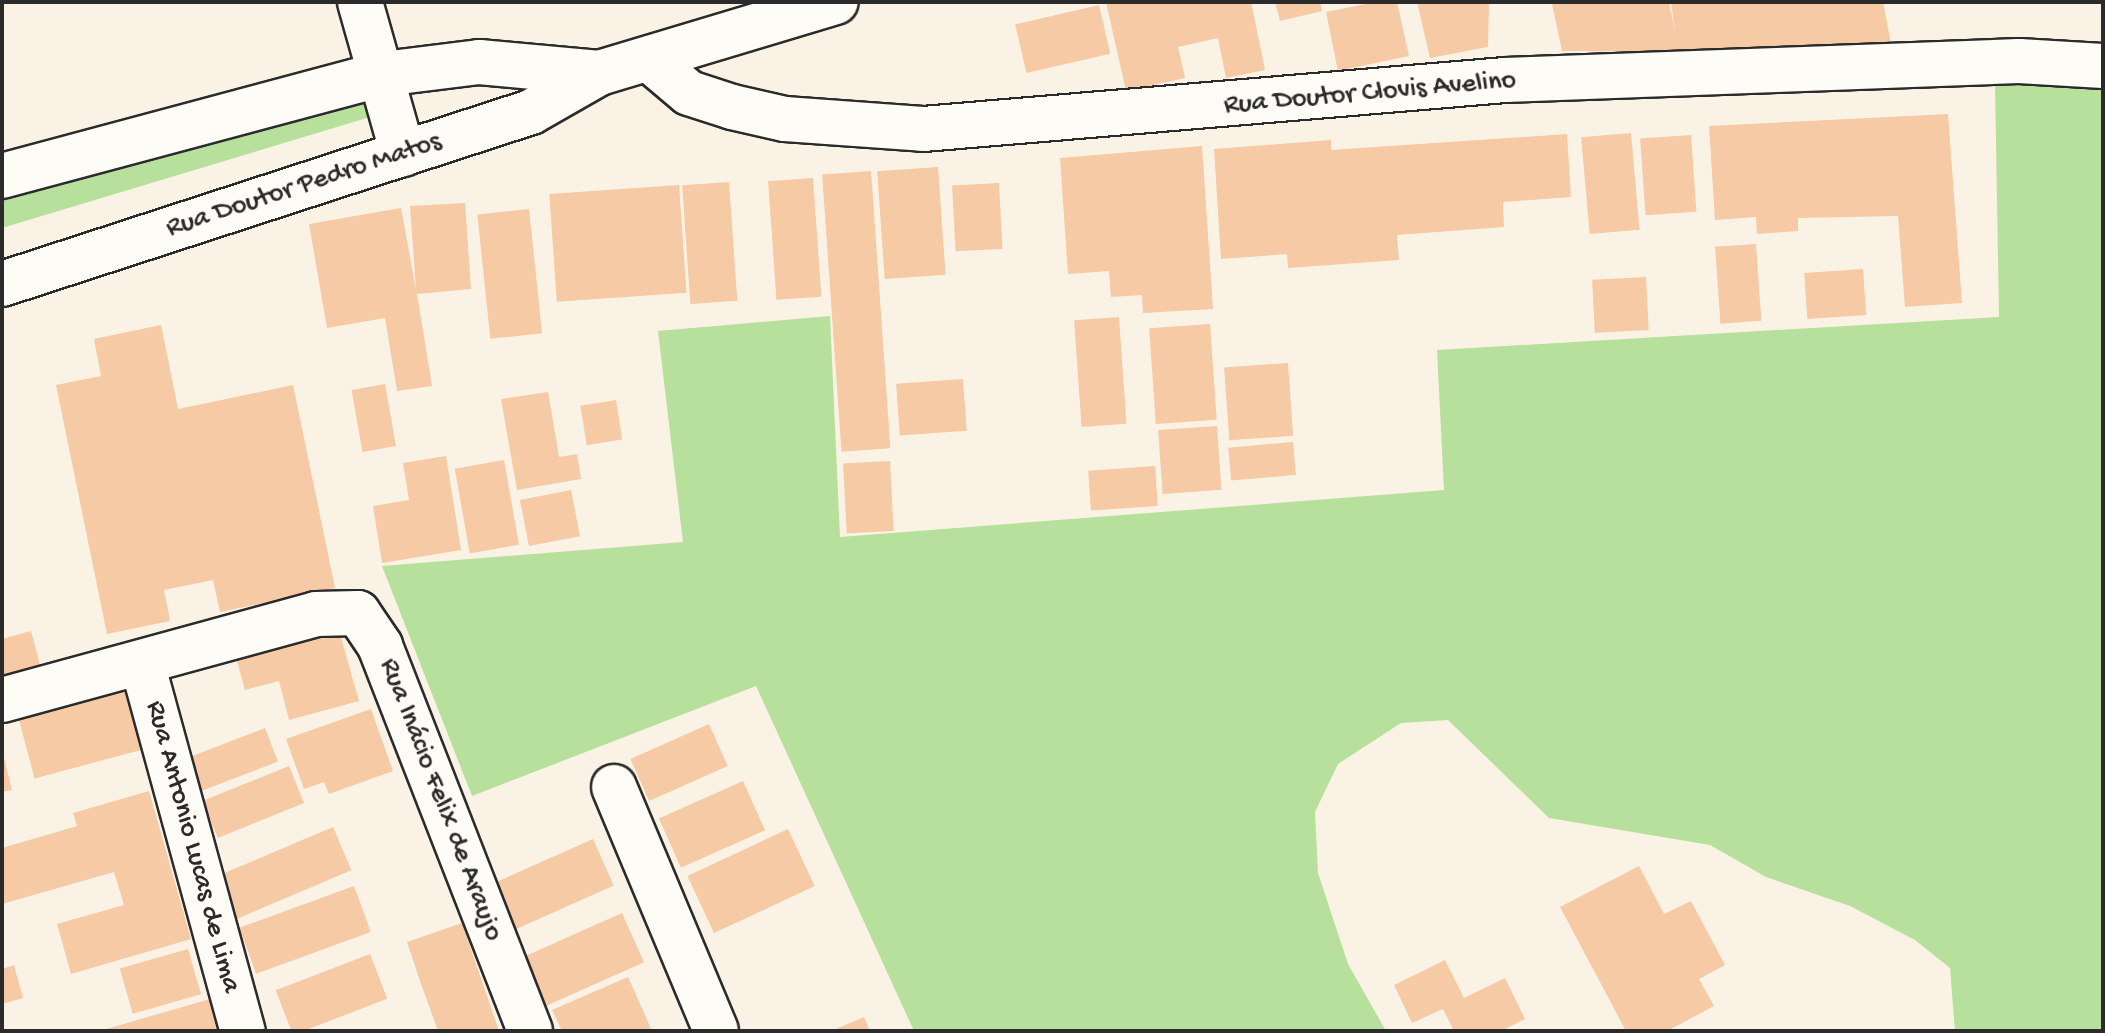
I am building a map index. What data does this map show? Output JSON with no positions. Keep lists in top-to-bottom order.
{
  "streets": {
    "street": [
      "Rua Doutor Clovis Avelino",
      "Rua Doutor Pedro Matos",
      "Rua Inácio Felix de Araujo",
      "Rua Antonio Lucas de Lima"
    ]
  },
  "crossings": [
    ["Rua Doutor Clovis Avelino", "Rua Doutor Pedro Matos"],
    ["Rua Inácio Felix de Araujo", "Rua Antonio Lucas de Lima"]
  ]
}
